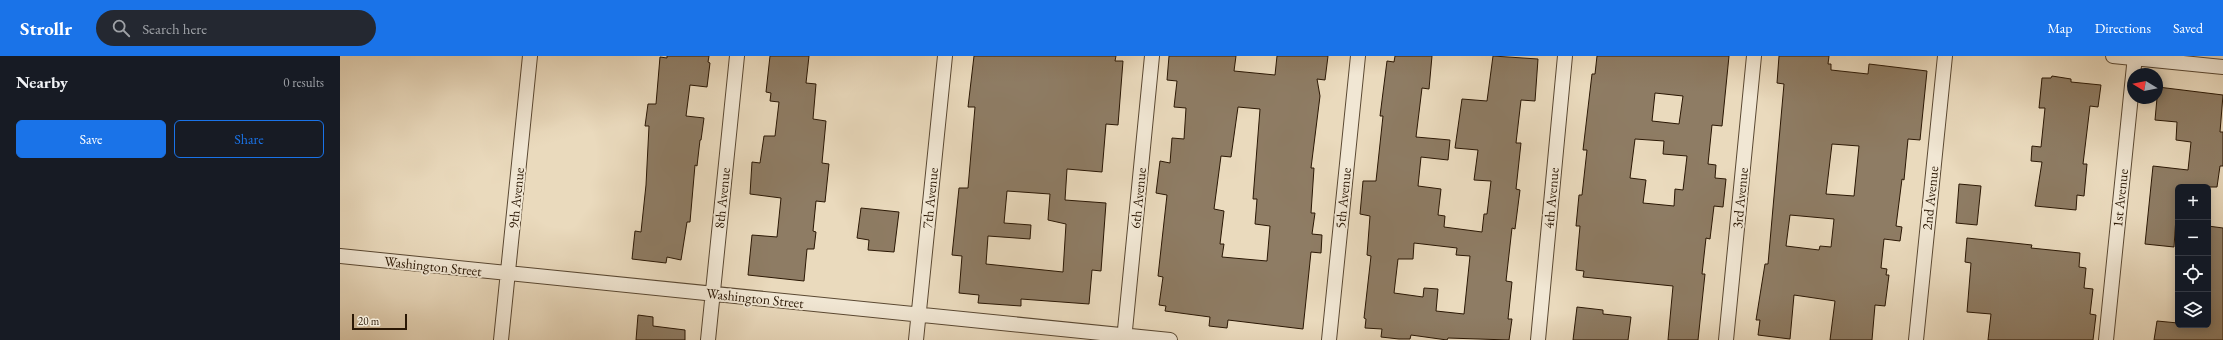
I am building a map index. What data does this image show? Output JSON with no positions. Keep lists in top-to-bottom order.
{
  "streets": {
    "street": [
      "9th Avenue",
      "8th Avenue",
      "7th Avenue",
      "6th Avenue",
      "5th Avenue",
      "4th Avenue",
      "3rd Avenue",
      "2nd Avenue",
      "1st Avenue",
      "Washington Street"
    ]
  },
  "crossings": [
    ["9th Avenue", "Washington Street"],
    ["8th Avenue", "Washington Street"],
    ["7th Avenue", "Washington Street"],
    ["6th Avenue", "Washington Street"]
  ],
  "scale_bar": "20 m",
  "north": "left",
  "page": {
    "header": "Strollr",
    "search": "Search here",
    "nav": ["Map", "Directions", "Saved"],
    "heading": ["Nearby", "0 results"],
    "buttons": ["Save", "Share"],
    "map_buttons": ["+", "−"],
    "scale": "20 m"
  }
}
